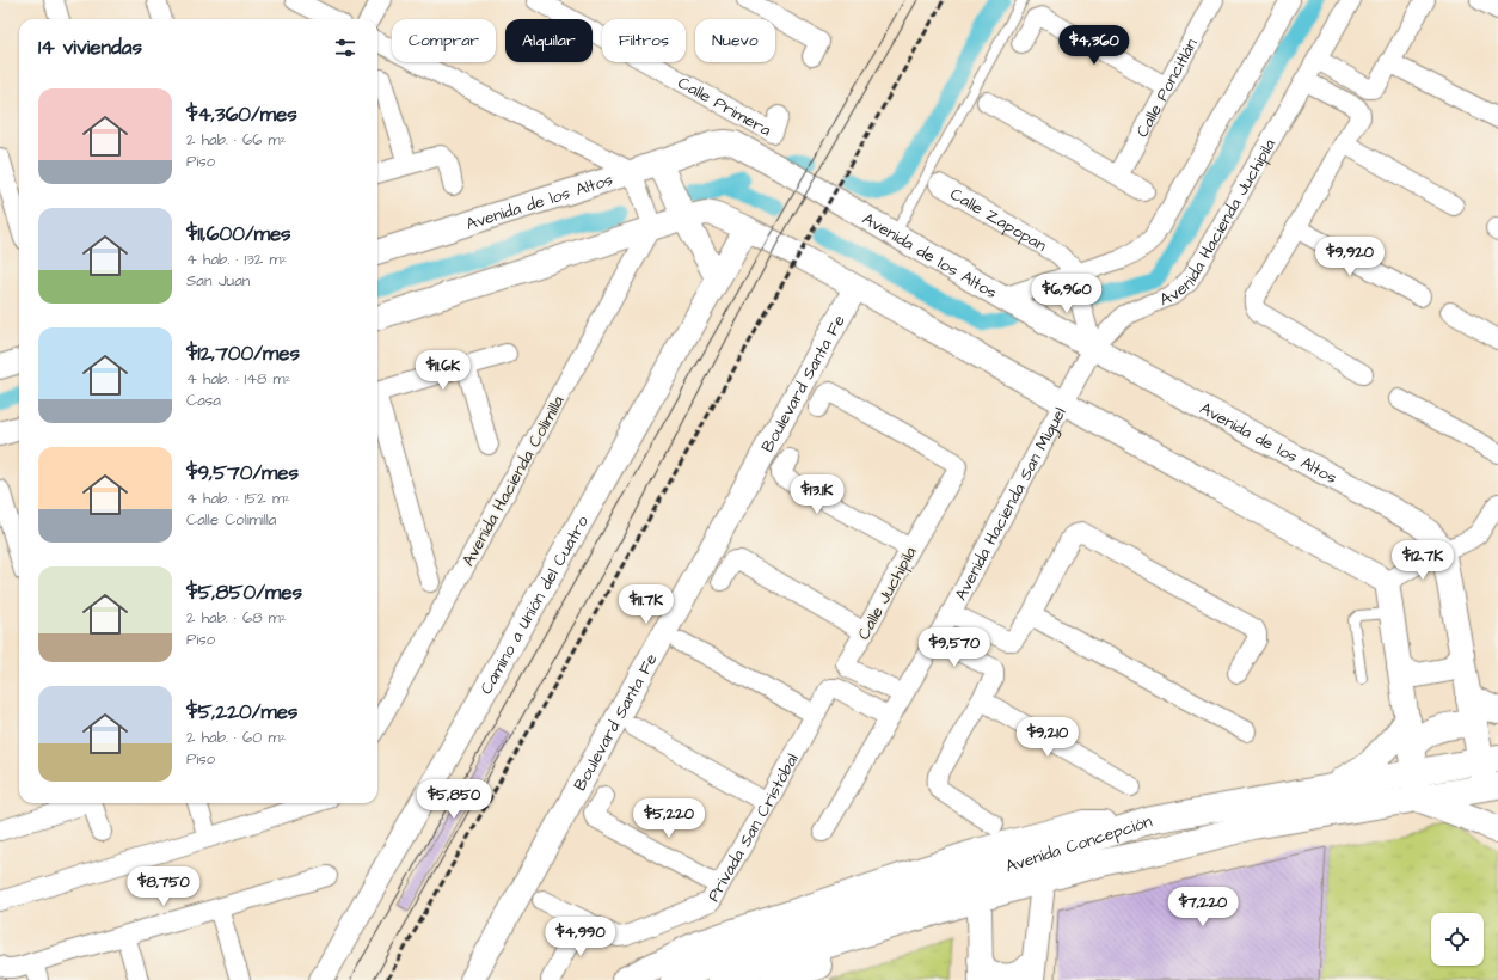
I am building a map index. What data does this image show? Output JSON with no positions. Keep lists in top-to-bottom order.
{
  "streets": {
    "main road": ["Avenida Concepción"],
    "street": [
      "Calle Poncitlán",
      "Calle Primera",
      "Avenida de los Altos",
      "Avenida Hacienda Juchipila",
      "Calle Zapopan",
      "Boulevard Santa Fe",
      "Avenida Hacienda Colimilla",
      "Avenida Hacienda San Miguel",
      "Calle Juchipila",
      "Camino a Unión del Cuatro",
      "Privada San Cristóbal"
    ]
  },
  "crossings": [
    ["Avenida de los Altos", "Avenida Hacienda Juchipila"],
    ["Avenida de los Altos", "Avenida Hacienda San Miguel"],
    ["Avenida Hacienda Juchipila", "Avenida Hacienda San Miguel"],
    ["Avenida Hacienda San Miguel", "Calle Juchipila"],
    ["Avenida Hacienda San Miguel", "Privada San Cristóbal"]
  ],
  "page": {
    "chip": [
      "Comprar",
      "Alquilar",
      "Filtros",
      "Nuevo"
    ],
    "heading": "14 viviendas",
    "price": [
      "$4,360",
      "$9,920",
      "$6,960",
      "$11.6K",
      "$13.1K",
      "$12.7K",
      "$11.7K",
      "$9,570",
      "$9,210",
      "$5,850",
      "$5,220",
      "$8,750",
      "$7,220",
      "$4,990"
    ],
    "list": [
      {
        "name": "$4,360/mes",
        "note": "2 hab. · 66 m² · Piso"
      },
      {
        "name": "$11,600/mes",
        "note": "4 hab. · 132 m² · San Juan"
      },
      {
        "name": "$12,700/mes",
        "note": "4 hab. · 148 m² · Casa"
      },
      {
        "name": "$9,570/mes",
        "note": "4 hab. · 152 m² · Calle Colimilla"
      },
      {
        "name": "$5,850/mes",
        "note": "2 hab. · 68 m² · Piso"
      },
      {
        "name": "$5,220/mes",
        "note": "2 hab. · 60 m² · Piso"
      }
    ]
  }
}
